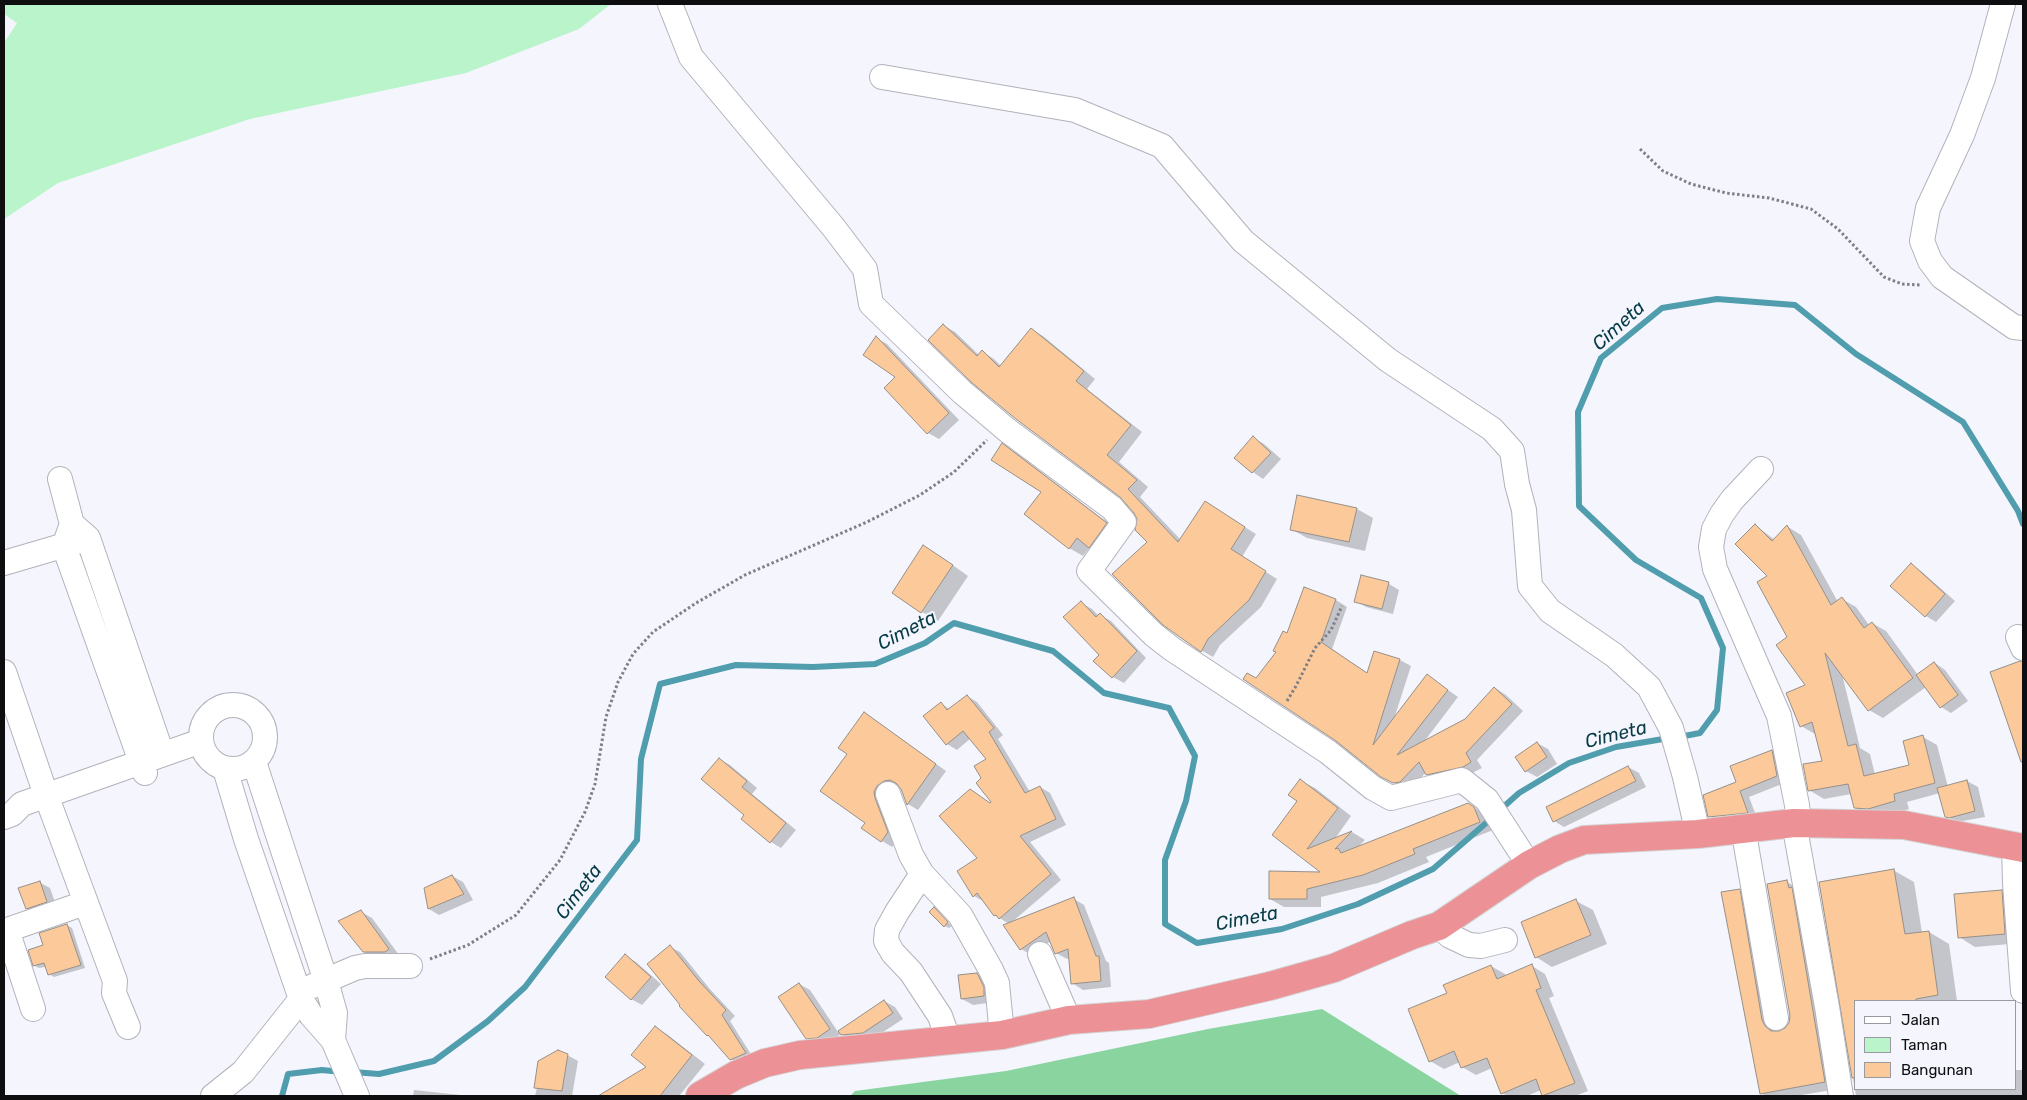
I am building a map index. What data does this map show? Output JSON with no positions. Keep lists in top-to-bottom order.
{
  "water": ["Cimeta"],
  "legend": ["Jalan", "Taman", "Bangunan"]
}
